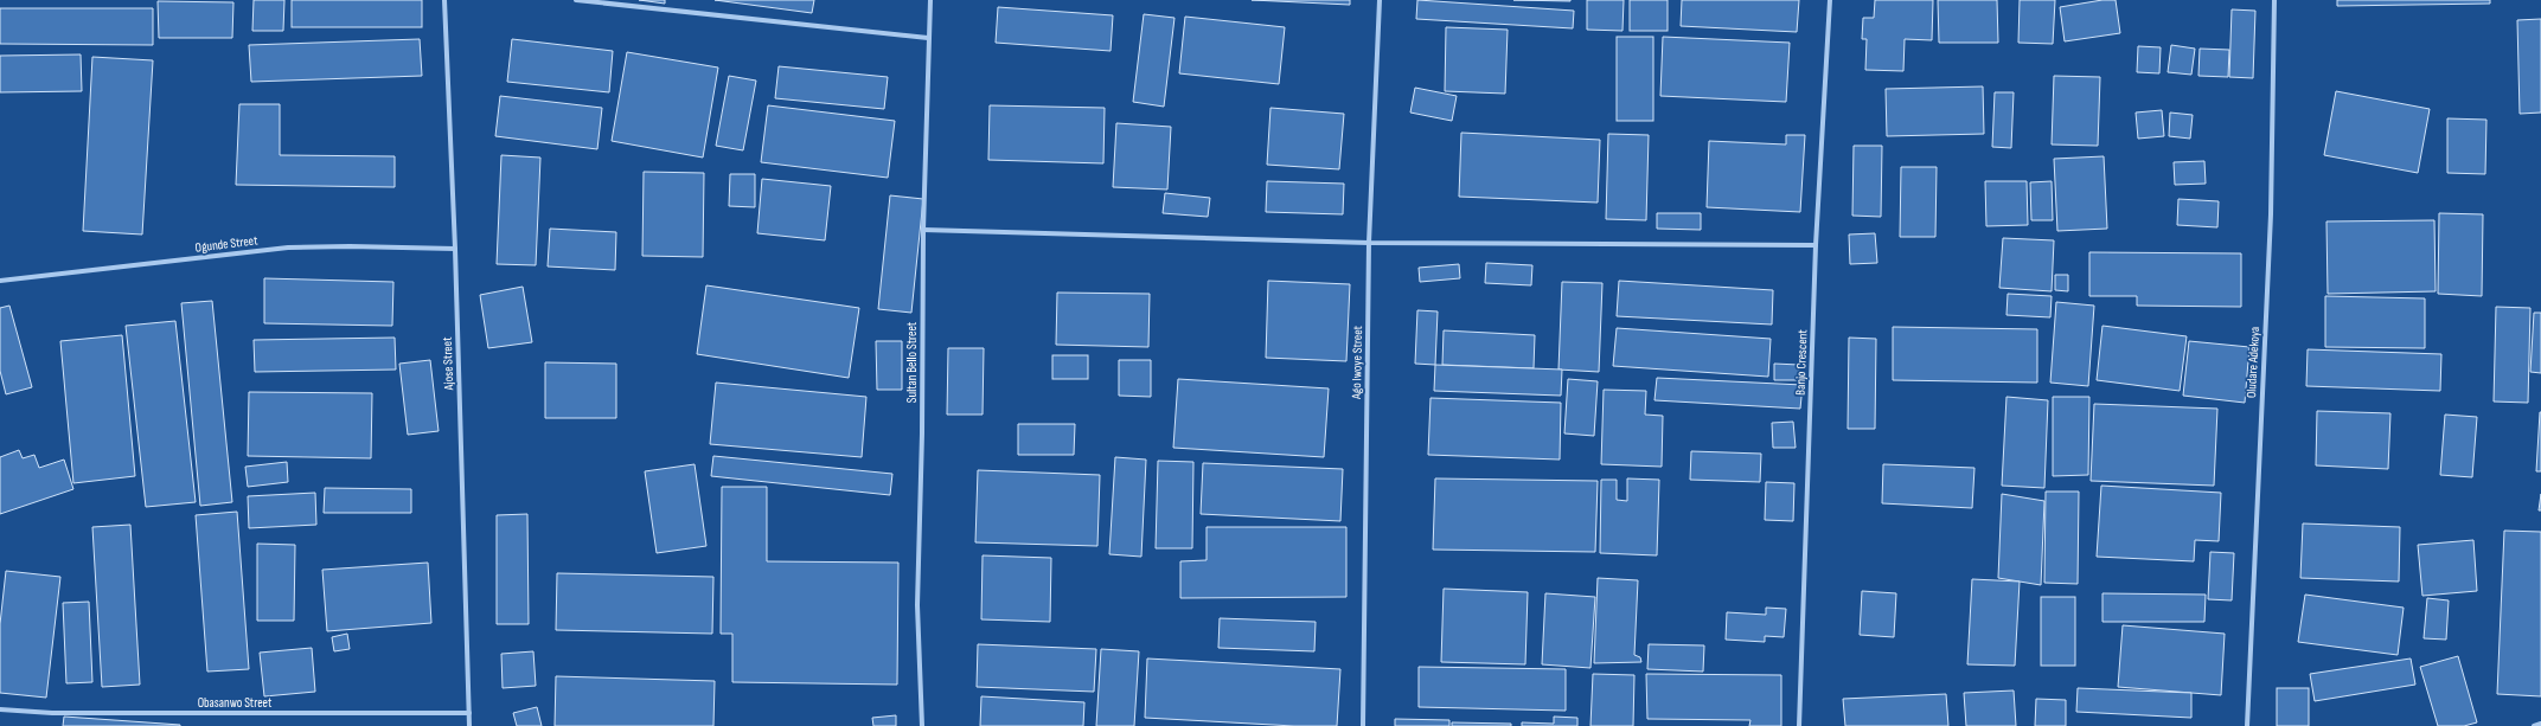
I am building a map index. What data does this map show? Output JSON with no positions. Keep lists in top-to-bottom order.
{
  "streets": {
    "street": [
      "Ogunde Street",
      "Sultan Bello Street",
      "Ago Iwoye Street",
      "Banjo Crescent",
      "Oludare Adekoya",
      "Ajose Street",
      "Obasanwo Street"
    ]
  },
  "crossings": [
    ["Ogunde Street", "Ajose Street"],
    ["Ajose Street", "Obasanwo Street"]
  ]
}
